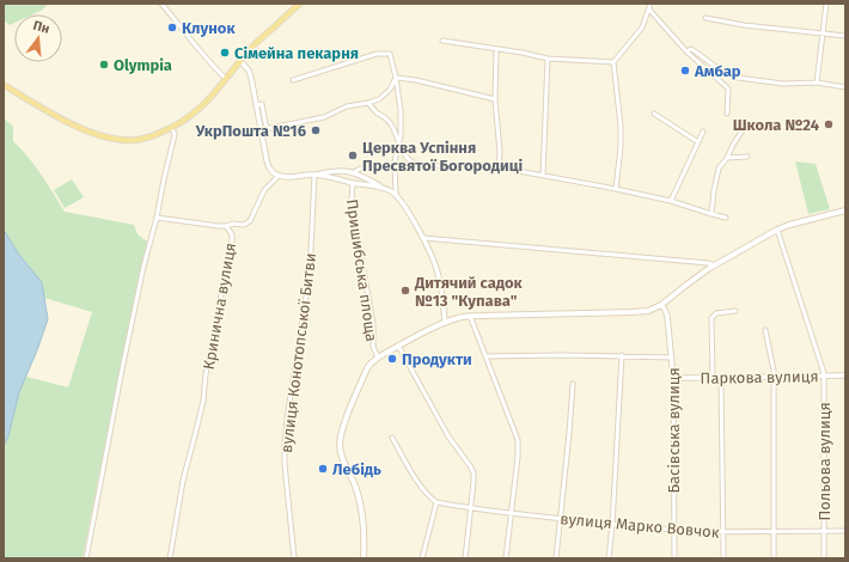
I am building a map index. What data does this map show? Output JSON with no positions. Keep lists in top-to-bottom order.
{
  "streets": {
    "street": [
      "Пришибська площа",
      "Кринична вулиця",
      "вулиця Конотопської Битви",
      "Паркова вулиця",
      "Басівська вулиця",
      "Польова вулиця",
      "вулиця Марко Вовчок"
    ]
  },
  "crossings": [
    ["Пришибська площа", "Кринична вулиця"],
    ["Пришибська площа", "вулиця Конотопської Битви"],
    ["Паркова вулиця", "Басівська вулиця"],
    ["Паркова вулиця", "Польова вулиця"],
    ["Басівська вулиця", "вулиця Марко Вовчок"],
    ["Польова вулиця", "вулиця Марко Вовчок"]
  ],
  "places": [
    "Клунок",
    "Сімейна пекарня",
    "Olympia",
    "Амбар",
    "Школа №24",
    "УкрПошта №16",
    "Церква Успіння Пресвятої Богородиці",
    "Дитячий садок №13 \"Купава\"",
    "Продукти",
    "Лебідь"
  ],
  "north": "top"
}
